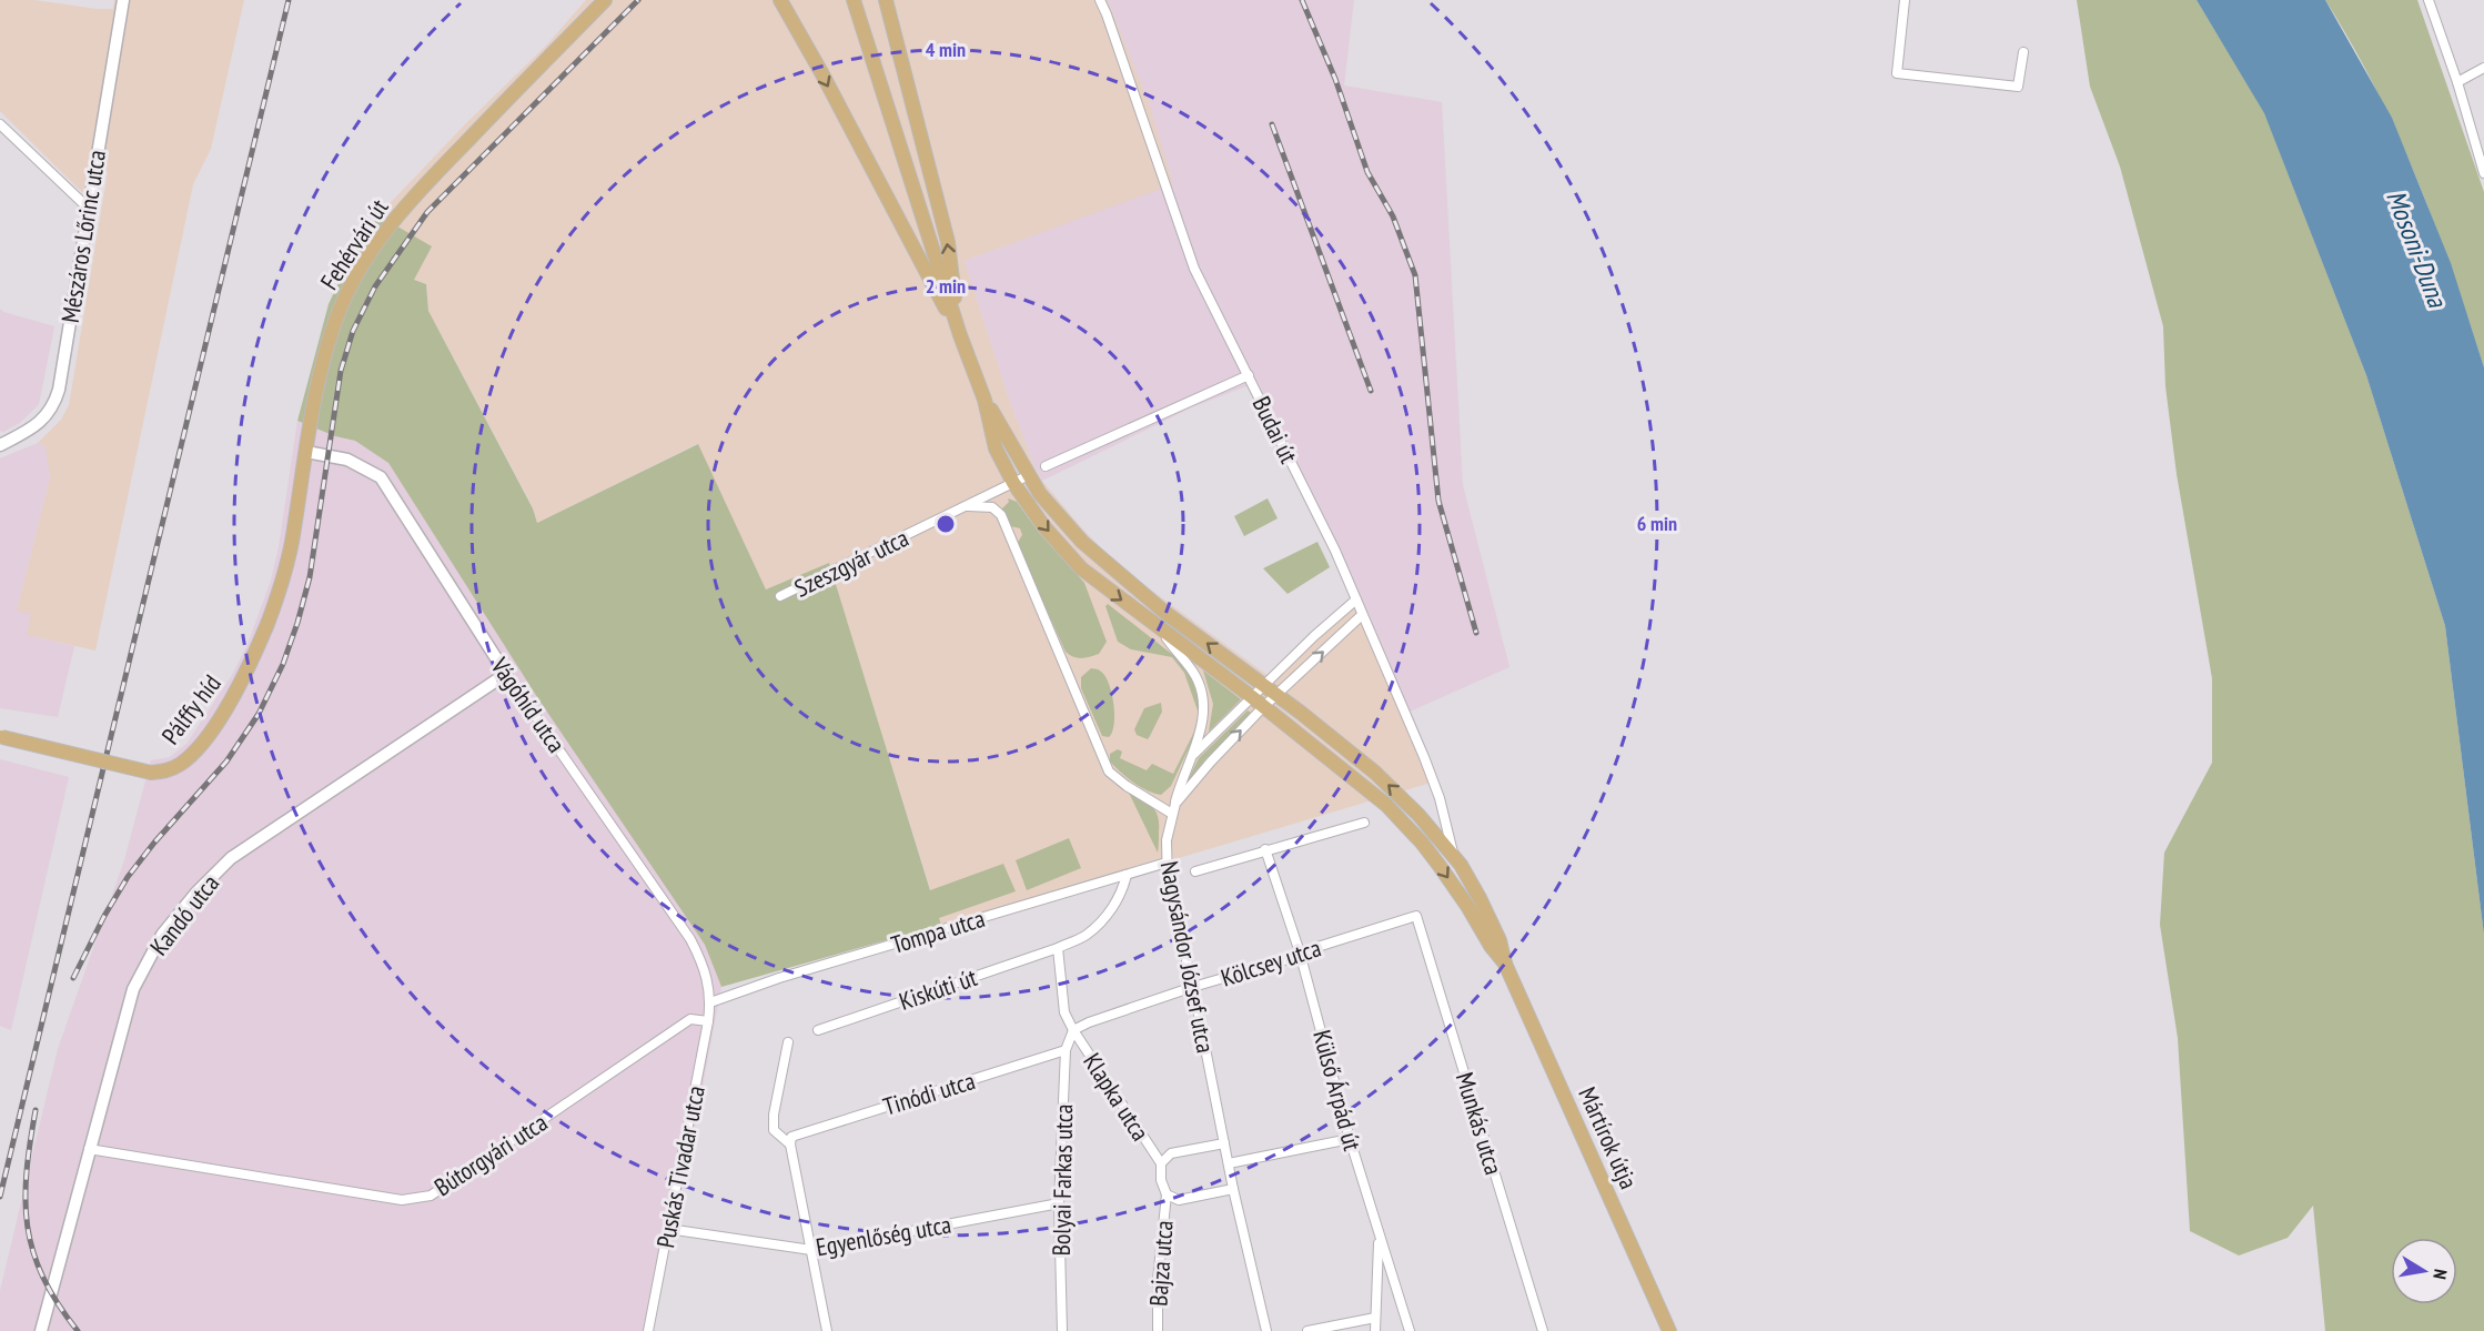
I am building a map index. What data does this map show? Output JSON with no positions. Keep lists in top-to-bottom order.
{
  "streets": {
    "main road": ["Fehérvári út", "Pálffy híd", "Mártírok útja"],
    "street": [
      "Mészáros Lőrinc utca",
      "Budai út",
      "Szeszgyár utca",
      "Vágóhíd utca",
      "Kandó utca",
      "Tompa utca",
      "Nagysándor József utca",
      "Kölcsey utca",
      "Kiskúti út",
      "Külső Árpád út",
      "Tinódi utca",
      "Klapka utca",
      "Munkás utca",
      "Bútorgyári utca",
      "Puskás Tivadar utca",
      "Bolyai Farkas utca",
      "Egyenlőség utca",
      "Bajza utca"
    ]
  },
  "crossings": [
    ["Fehérvári út", "Vágóhíd utca"],
    ["Fehérvári út", "Pálffy híd"],
    ["Budai út", "Nagysándor József utca"],
    ["Budai út", "Mártírok útja"],
    ["Szeszgyár utca", "Mártírok útja"],
    ["Vágóhíd utca", "Kandó utca"],
    ["Vágóhíd utca", "Tompa utca"],
    ["Vágóhíd utca", "Puskás Tivadar utca"],
    ["Kandó utca", "Bútorgyári utca"],
    ["Tompa utca", "Nagysándor József utca"],
    ["Tompa utca", "Puskás Tivadar utca"],
    ["Nagysándor József utca", "Kölcsey utca"],
    ["Nagysándor József utca", "Mártírok útja"],
    ["Kölcsey utca", "Külső Árpád út"],
    ["Kölcsey utca", "Klapka utca"],
    ["Kölcsey utca", "Munkás utca"],
    ["Kölcsey utca", "Bolyai Farkas utca"],
    ["Tinódi utca", "Bolyai Farkas utca"],
    ["Klapka utca", "Bolyai Farkas utca"],
    ["Klapka utca", "Bajza utca"],
    ["Bútorgyári utca", "Puskás Tivadar utca"],
    ["Puskás Tivadar utca", "Egyenlőség utca"],
    ["Bolyai Farkas utca", "Egyenlőség utca"]
  ],
  "water": ["Mosoni-Duna"],
  "north": "right",
  "rings": ["4 min", "2 min", "6 min"]
}
